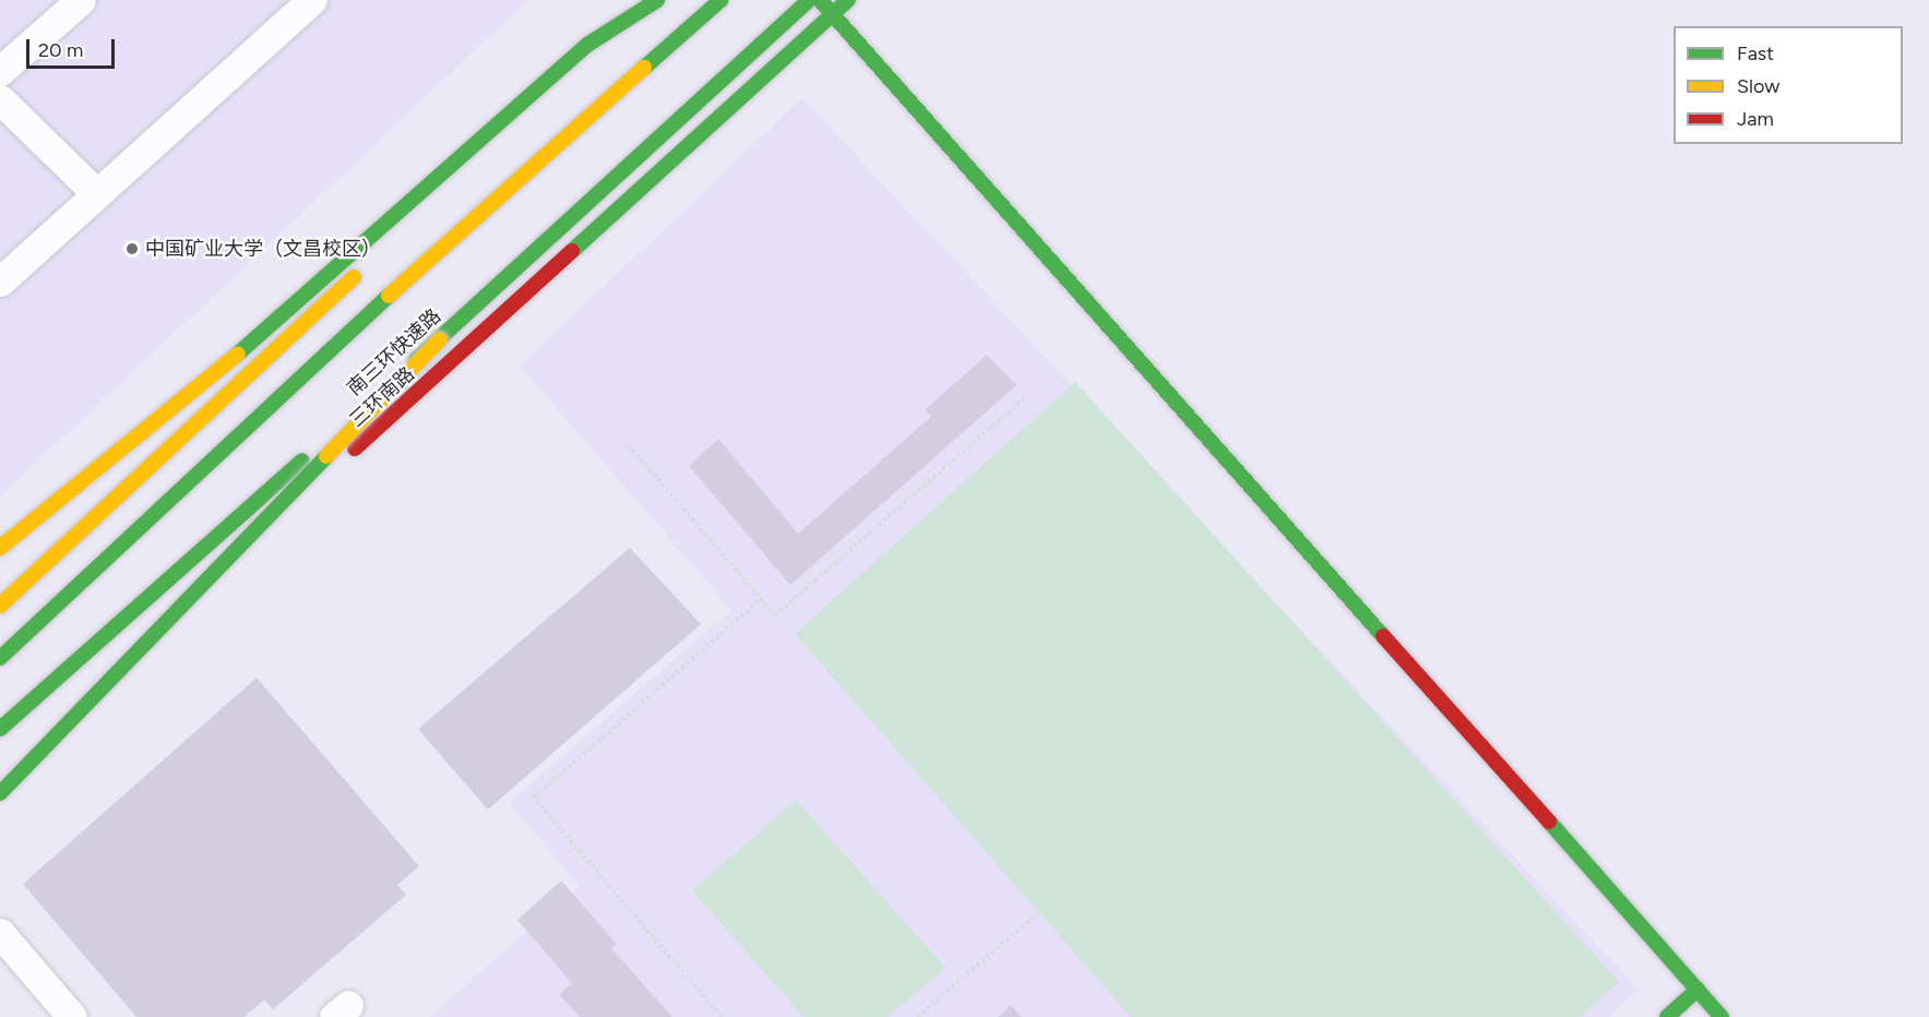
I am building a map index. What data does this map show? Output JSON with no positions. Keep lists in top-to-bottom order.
{
  "streets": {
    "main road": ["南三环快速路", "三环南路"]
  },
  "places": ["中国矿业大学（文昌校区）"],
  "legend": ["Fast", "Slow", "Jam"],
  "scale_bar": "20 m"
}
